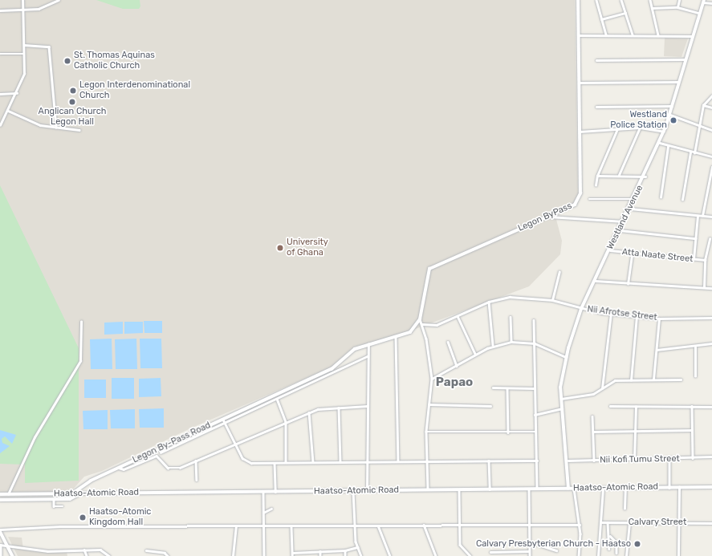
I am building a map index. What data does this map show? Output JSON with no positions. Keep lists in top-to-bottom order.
{
  "streets": {
    "street": [
      "Legon ByPass",
      "Westland Avenue",
      "Atta Naate Street",
      "Nii Afrotse Street",
      "Legon By-Pass Road",
      "Nii Kofi Tumu Street",
      "Haatso-Atomic Road",
      "Calvary Street"
    ]
  },
  "crossings": [
    ["Legon ByPass", "Legon By-Pass Road"],
    ["Westland Avenue", "Atta Naate Street"],
    ["Westland Avenue", "Nii Afrotse Street"],
    ["Westland Avenue", "Nii Kofi Tumu Street"],
    ["Westland Avenue", "Haatso-Atomic Road"],
    ["Legon By-Pass Road", "Haatso-Atomic Road"]
  ],
  "districts": ["Papao"],
  "places": [
    "St. Thomas Aquinas Catholic Church",
    "Legon Interdenominational Church",
    "Anglican Church Legon Hall",
    "Westland Police Station",
    "University of Ghana",
    "Haatso-Atomic Kingdom Hall",
    "Calvary Presbyterian Church - Haatso"
  ]
}
